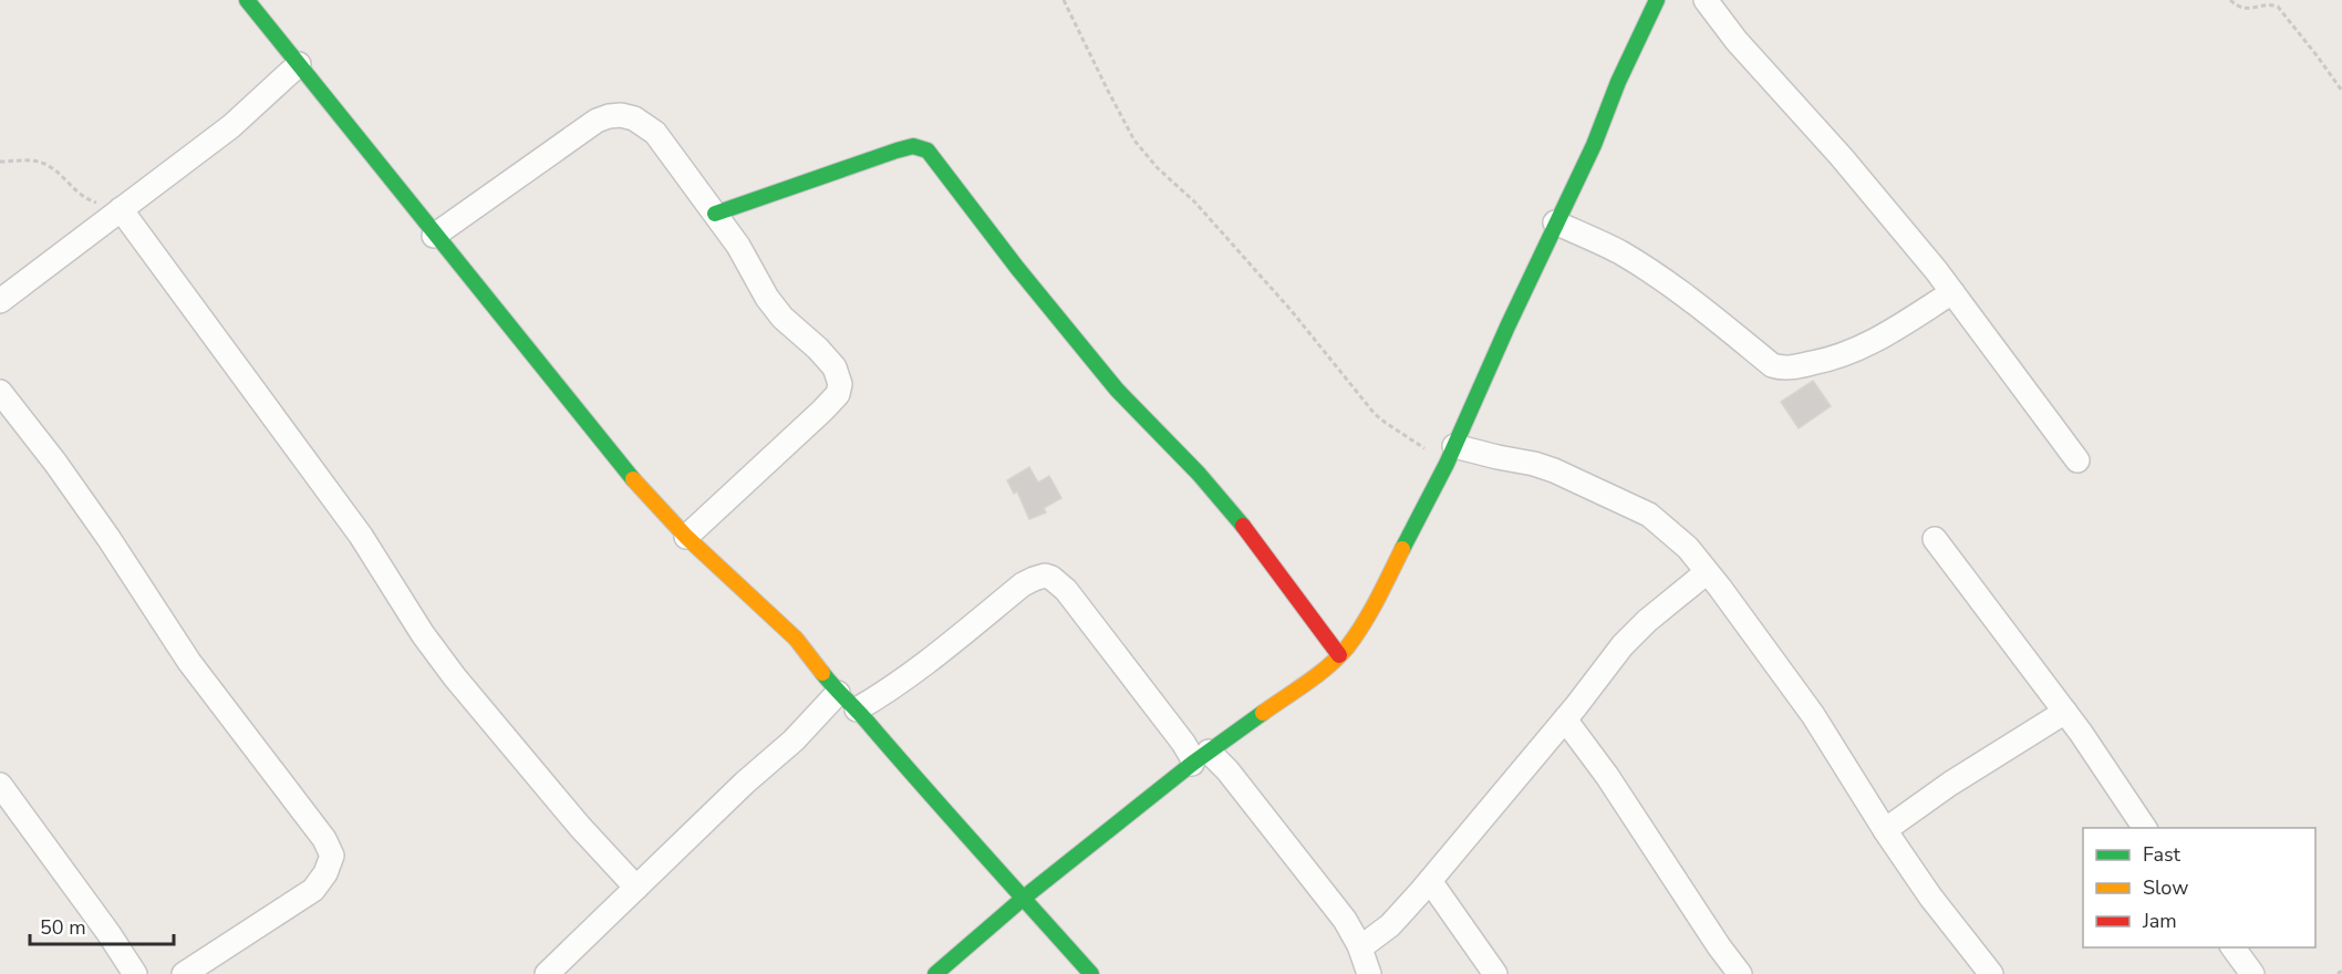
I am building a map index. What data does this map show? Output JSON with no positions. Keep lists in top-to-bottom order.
{
  "legend": ["Fast", "Slow", "Jam"],
  "scale_bar": "50 m"
}
